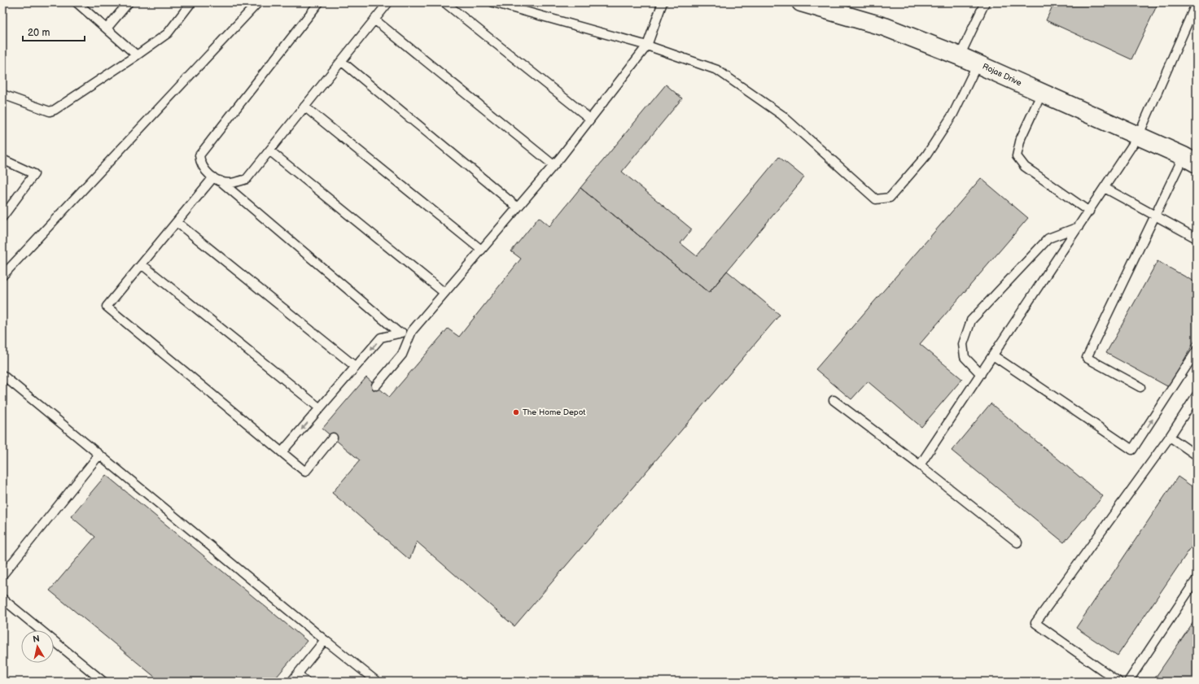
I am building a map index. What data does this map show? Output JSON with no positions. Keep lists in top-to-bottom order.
{
  "streets": {
    "main road": ["Rojas Drive"]
  },
  "places": ["The Home Depot"],
  "scale_bar": "20 m",
  "north": "top"
}
